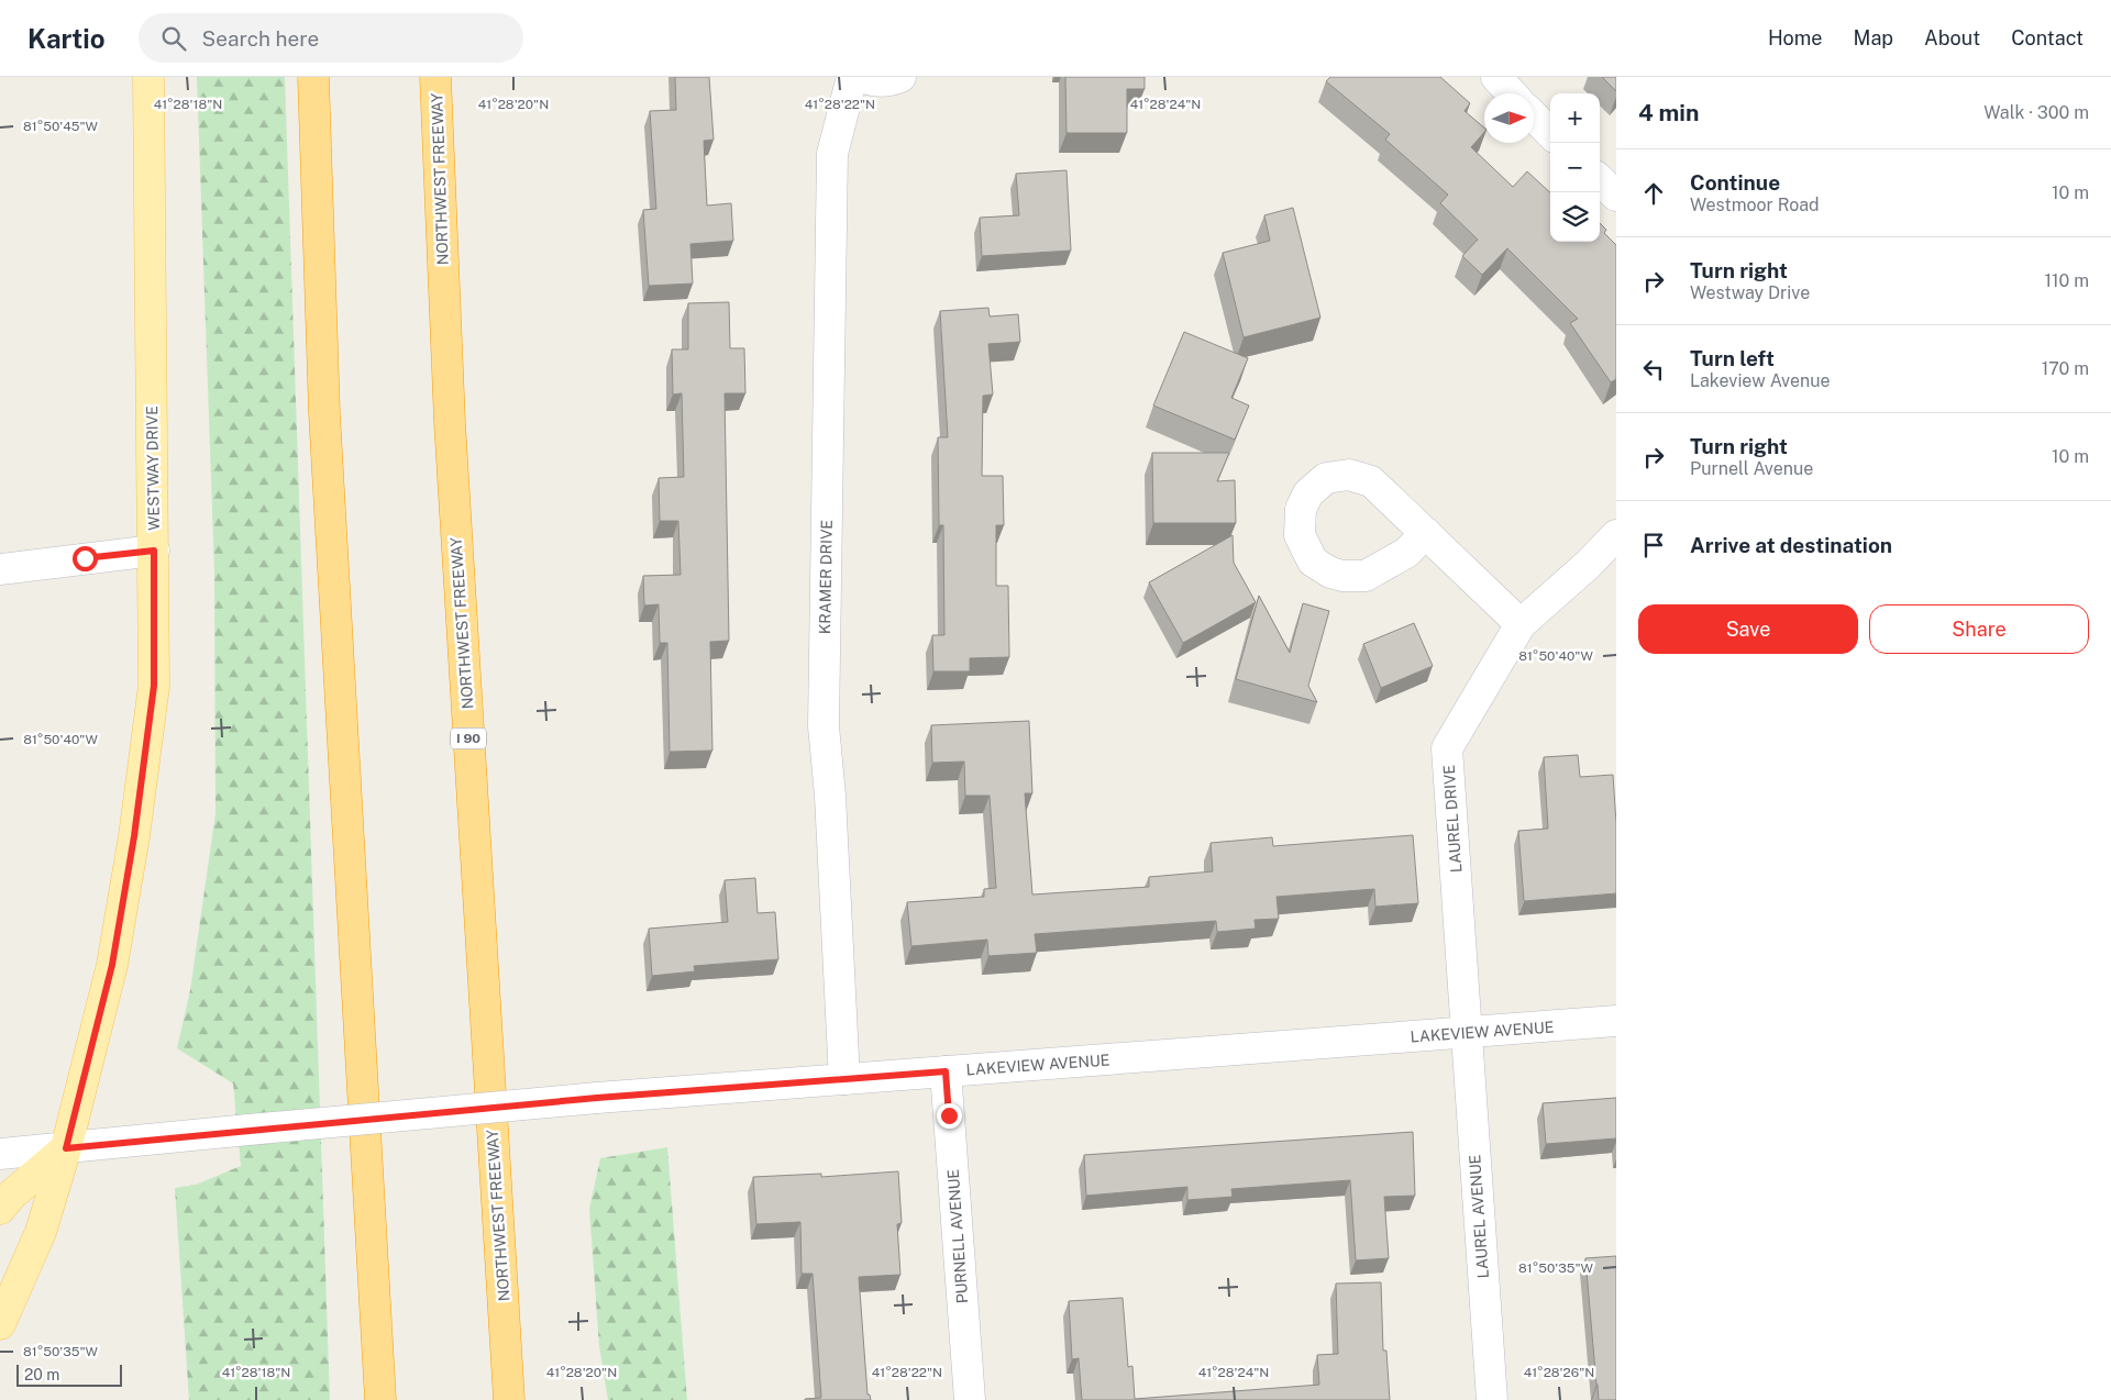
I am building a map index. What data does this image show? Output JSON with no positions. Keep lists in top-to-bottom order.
{
  "streets": {
    "highway": ["NORTHWEST FREEWAY", "I 90"],
    "main road": ["WESTWAY DRIVE"],
    "street": [
      "KRAMER DRIVE",
      "LAUREL DRIVE",
      "LAKEVIEW AVENUE",
      "LAUREL AVENUE",
      "PURNELL AVENUE"
    ]
  },
  "crossings": [
    ["WESTWAY DRIVE", "LAKEVIEW AVENUE"],
    ["KRAMER DRIVE", "LAKEVIEW AVENUE"],
    ["LAUREL DRIVE", "LAKEVIEW AVENUE"],
    ["LAUREL DRIVE", "LAUREL AVENUE"],
    ["LAKEVIEW AVENUE", "LAUREL AVENUE"],
    ["LAKEVIEW AVENUE", "PURNELL AVENUE"]
  ],
  "scale_bar": "20 m",
  "north": "right",
  "page": {
    "header": "Kartio",
    "search": "Search here",
    "nav": [
      "Home",
      "Map",
      "About",
      "Contact"
    ],
    "heading": ["4 min", "Walk · 300 m"],
    "map_buttons": ["+", "−"],
    "list": [
      ["Continue", "Westmoor Road", "10 m"],
      ["Turn right", "Westway Drive", "110 m"],
      ["Turn left", "Lakeview Avenue", "170 m"],
      ["Turn right", "Purnell Avenue", "10 m"],
      "Arrive at destination"
    ],
    "buttons": ["Save", "Share"],
    "scale": "20 m"
  },
  "coordinates": [
    "41°28'18\"N",
    "41°28'20\"N",
    "41°28'22\"N",
    "41°28'24\"N",
    "81°50'45\"W",
    "81°50'40\"W",
    "81°50'35\"W",
    "41°28'26\"N"
  ]
}
